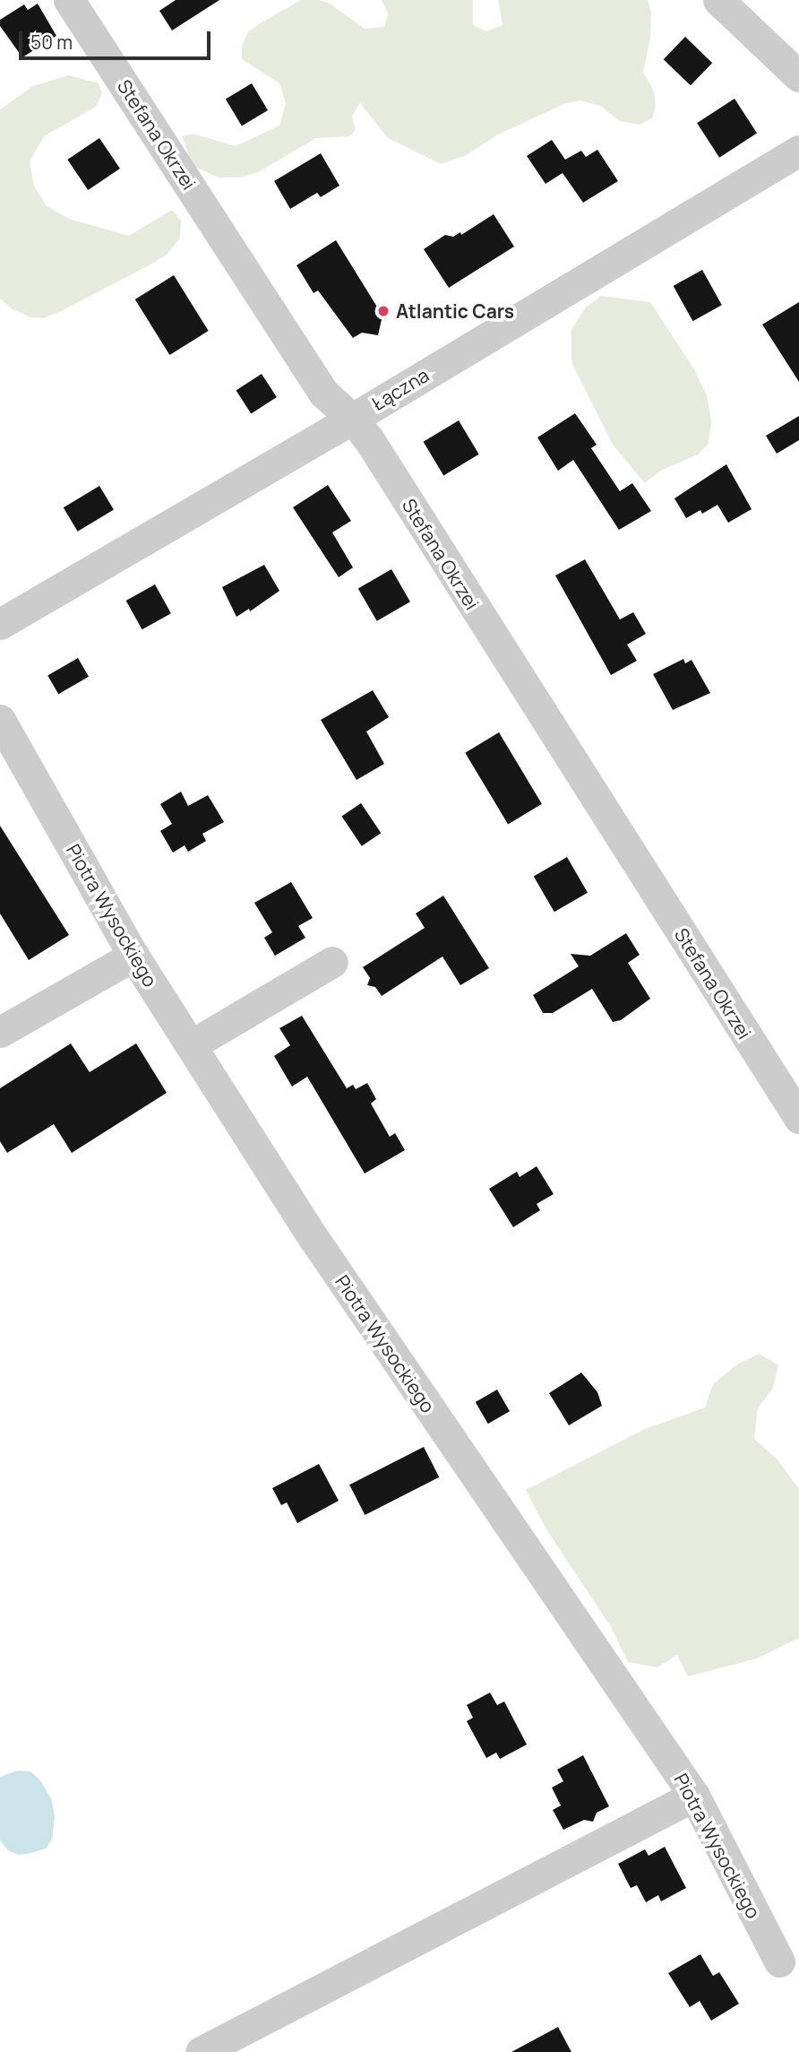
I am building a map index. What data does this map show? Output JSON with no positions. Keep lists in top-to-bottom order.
{
  "streets": {
    "street": ["Stefana Okrzei", "Łączna", "Piotra Wysockiego"]
  },
  "crossings": [
    ["Stefana Okrzei", "Łączna"]
  ],
  "places": ["Atlantic Cars"],
  "scale_bar": "50 m"
}
